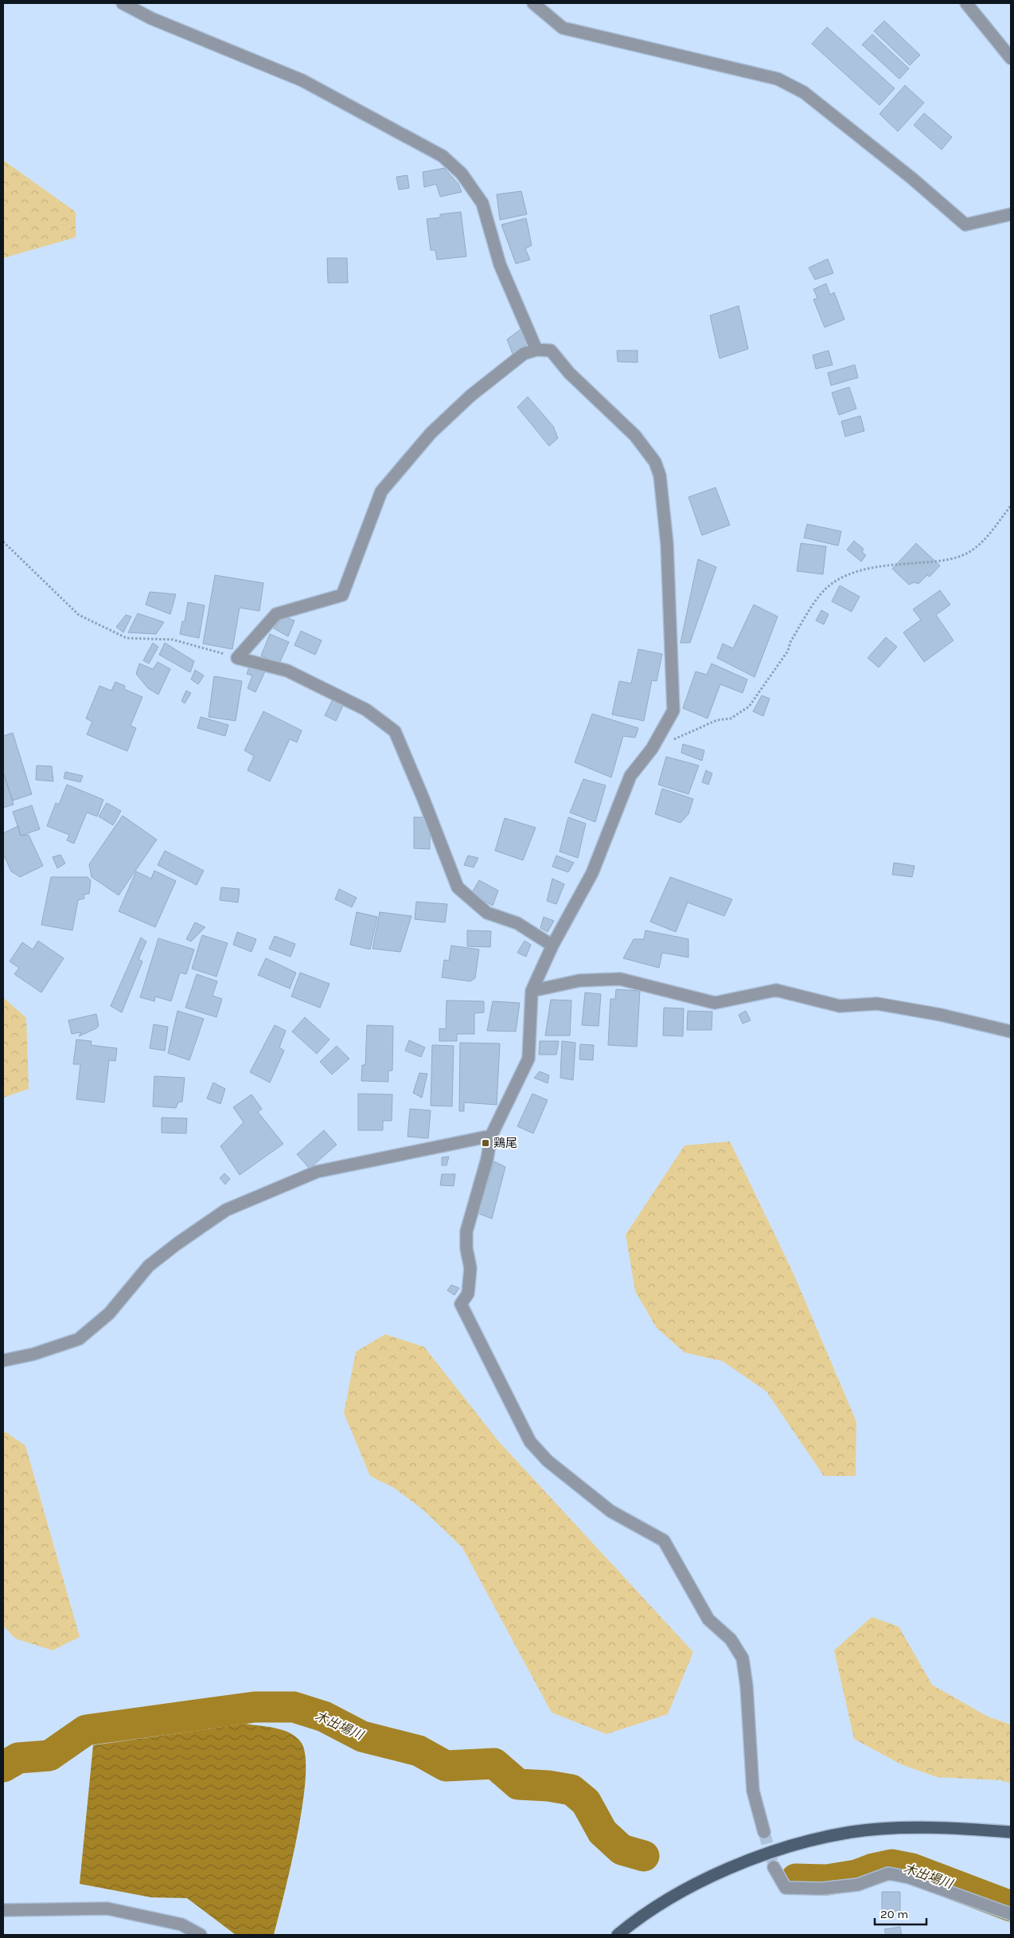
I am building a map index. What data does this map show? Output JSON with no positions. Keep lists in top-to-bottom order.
{
  "water": ["木出場川"],
  "places": {
    "transit": ["鶏尾"]
  },
  "scale_bar": "20 m"
}
